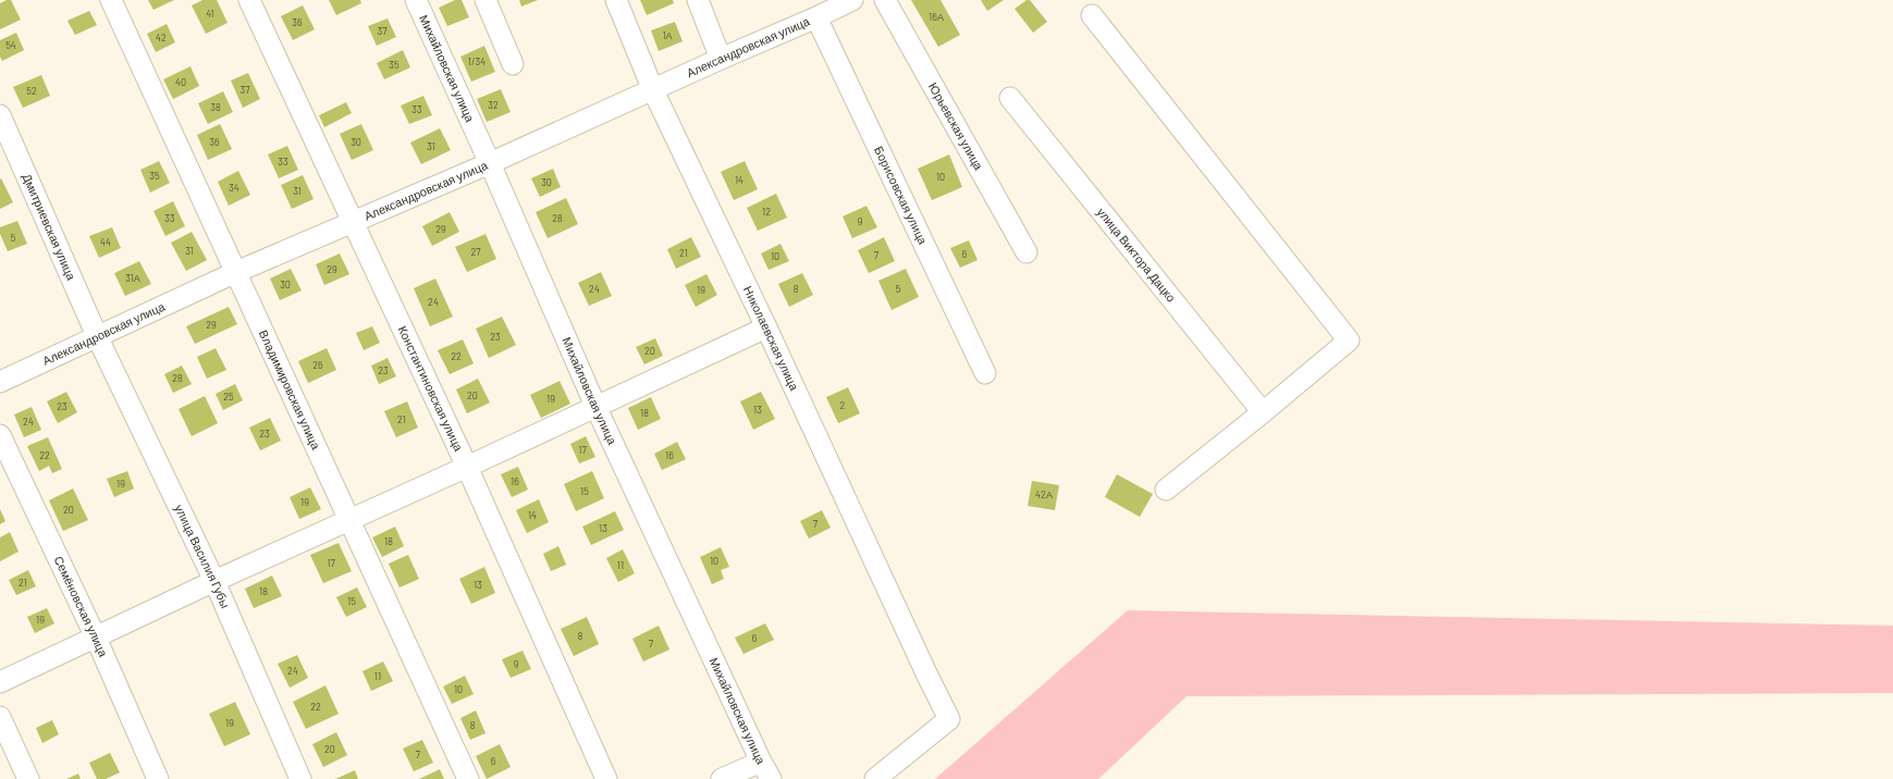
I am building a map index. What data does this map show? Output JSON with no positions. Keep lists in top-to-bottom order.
{
  "streets": {
    "street": [
      "Александровская улица",
      "Михайловская улица",
      "Юрьевская улица",
      "Борисовская улица",
      "Дмитриевская улица",
      "улица Виктора Дацко",
      "Николаевская улица",
      "Константиновская улица",
      "Владимировская улица",
      "улица Василия Губы",
      "Семёновская улица"
    ]
  },
  "crossings": [
    ["Александровская улица", "Михайловская улица"],
    ["Александровская улица", "Борисовская улица"],
    ["Александровская улица", "Дмитриевская улица"],
    ["Александровская улица", "Николаевская улица"],
    ["Александровская улица", "Константиновская улица"],
    ["Александровская улица", "Владимировская улица"],
    ["Александровская улица", "улица Василия Губы"],
    ["Дмитриевская улица", "улица Василия Губы"]
  ],
  "house_numbers": [
    "41",
    "16А",
    "36",
    "37",
    "1А",
    "42",
    "54",
    "1/34",
    "35",
    "40",
    "37",
    "52",
    "32",
    "38",
    "33",
    "36",
    "30",
    "31",
    "33",
    "35",
    "10",
    "14",
    "30",
    "34",
    "31",
    "12",
    "33",
    "28",
    "9",
    "29",
    "5",
    "44",
    "31",
    "27",
    "21",
    "6",
    "7",
    "10",
    "29",
    "31А",
    "30",
    "24",
    "8",
    "5",
    "19",
    "24",
    "29",
    "23",
    "20",
    "22",
    "26",
    "23",
    "28",
    "20",
    "25",
    "19",
    "2",
    "23",
    "13",
    "18",
    "21",
    "24",
    "23",
    "17",
    "22",
    "16",
    "16",
    "19",
    "15",
    "42А",
    "19",
    "20",
    "14",
    "7",
    "13",
    "18",
    "10",
    "17",
    "11",
    "21",
    "13",
    "18",
    "15",
    "19",
    "8",
    "6",
    "7",
    "9",
    "24",
    "11",
    "10",
    "22",
    "19",
    "8",
    "20",
    "7",
    "6"
  ]
}
